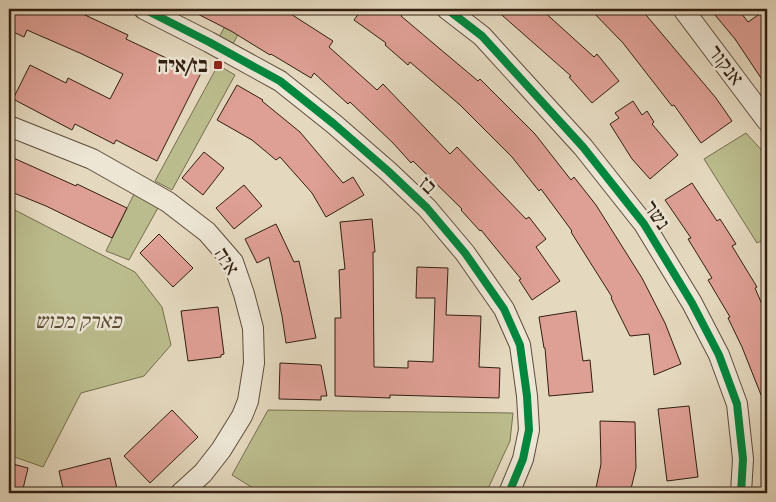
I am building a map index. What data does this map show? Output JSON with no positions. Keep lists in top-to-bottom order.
{
  "streets": {
    "street": [
      "אנקור",
      "בז",
      "נשר",
      "איה"
    ]
  },
  "parks": ["פארק מכוש"],
  "places": {
    "transit": ["בז/איה"]
  }
}
